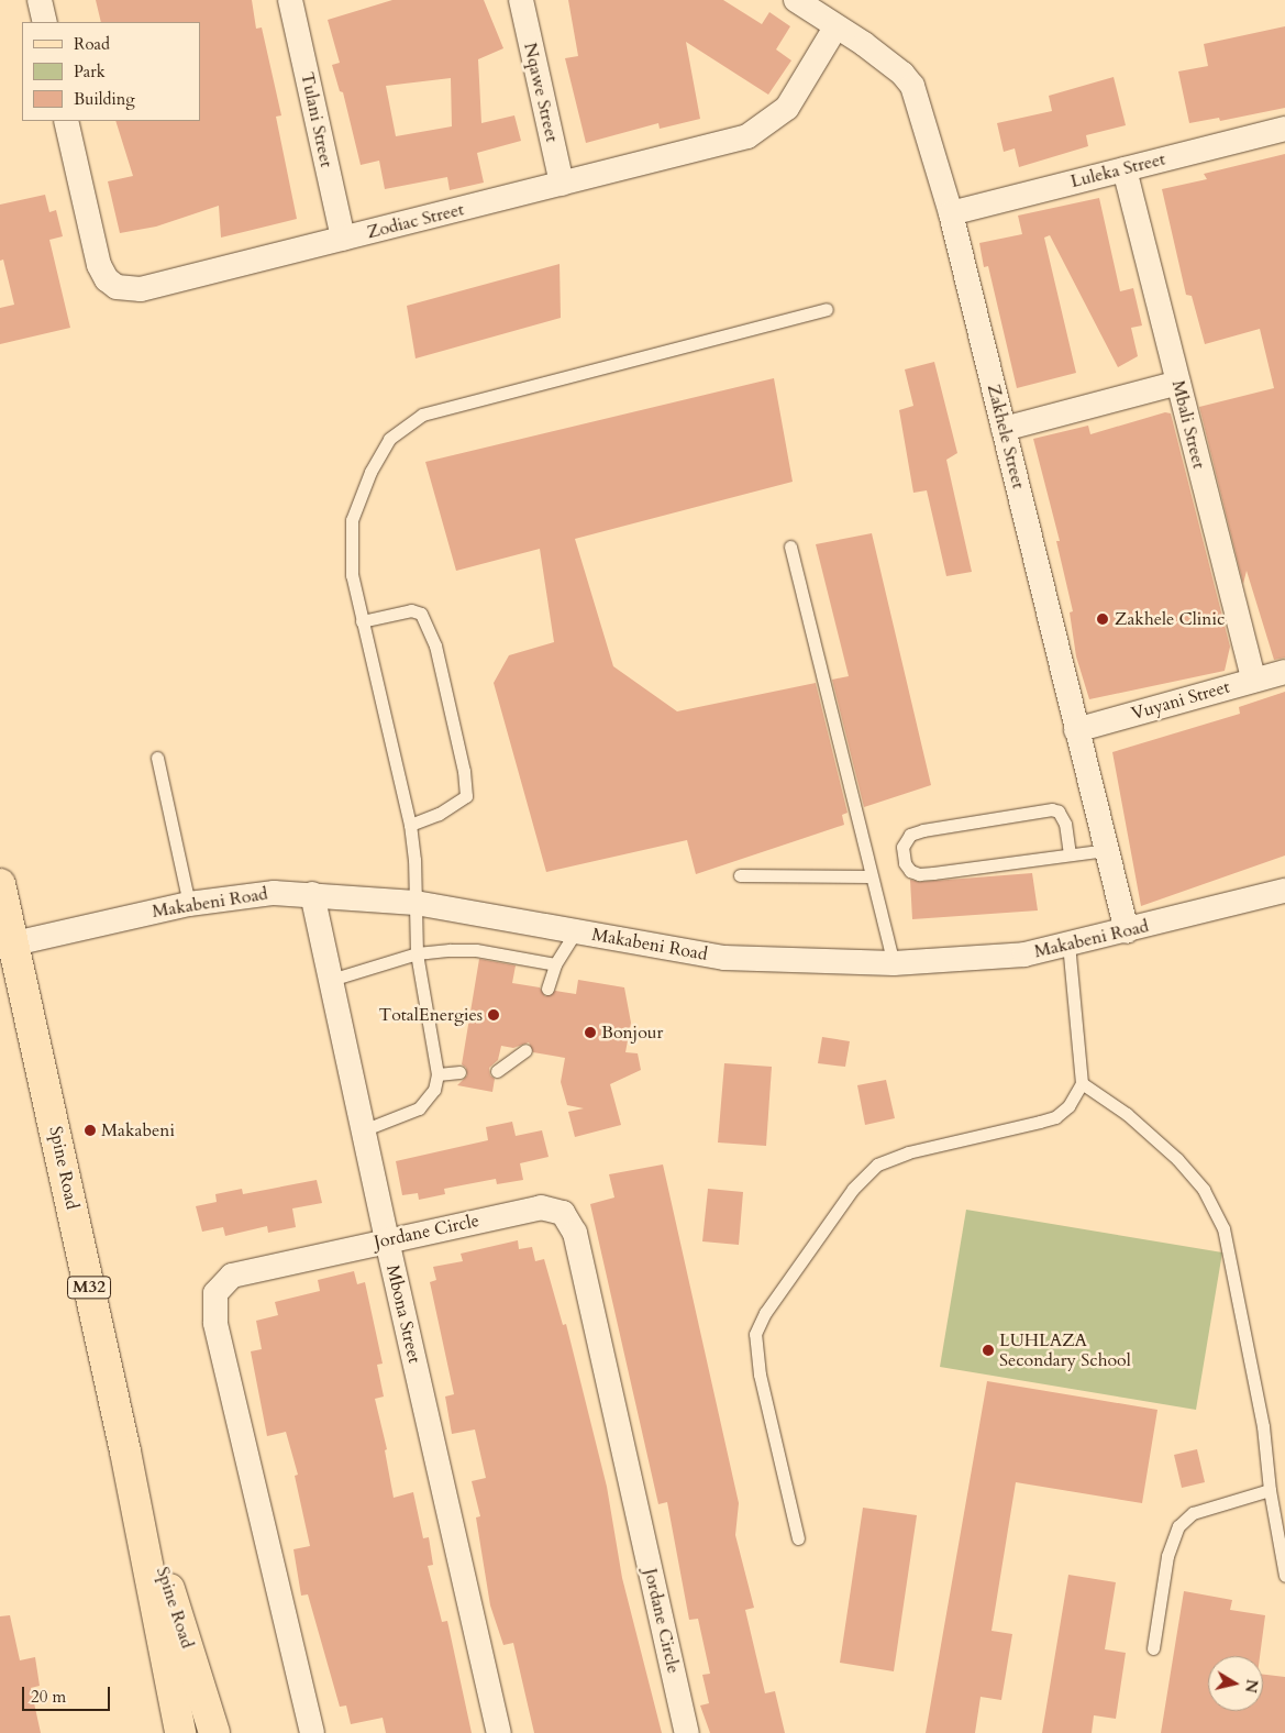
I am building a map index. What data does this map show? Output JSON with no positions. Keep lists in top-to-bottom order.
{
  "streets": {
    "main road": ["Spine Road", "M32"],
    "street": [
      "Nqawe Street",
      "Tulani Street",
      "Luleka Street",
      "Zodiac Street",
      "Mbali Street",
      "Zakhele Street",
      "Vuyani Street",
      "Makabeni Road",
      "Jordane Circle",
      "Mbona Street"
    ]
  },
  "crossings": [
    ["Nqawe Street", "Zodiac Street"],
    ["Tulani Street", "Zodiac Street"],
    ["Luleka Street", "Mbali Street"],
    ["Luleka Street", "Zakhele Street"],
    ["Zodiac Street", "Zakhele Street"],
    ["Mbali Street", "Vuyani Street"],
    ["Zakhele Street", "Vuyani Street"],
    ["Zakhele Street", "Makabeni Road"],
    ["Makabeni Road", "Spine Road"],
    ["Makabeni Road", "Mbona Street"],
    ["Jordane Circle", "Mbona Street"]
  ],
  "places": [
    "Zakhele Clinic",
    "TotalEnergies",
    "Bonjour",
    "Makabeni",
    "LUHLAZA Secondary School"
  ],
  "legend": ["Road", "Park", "Building"],
  "scale_bar": "20 m",
  "north": "right"
}
